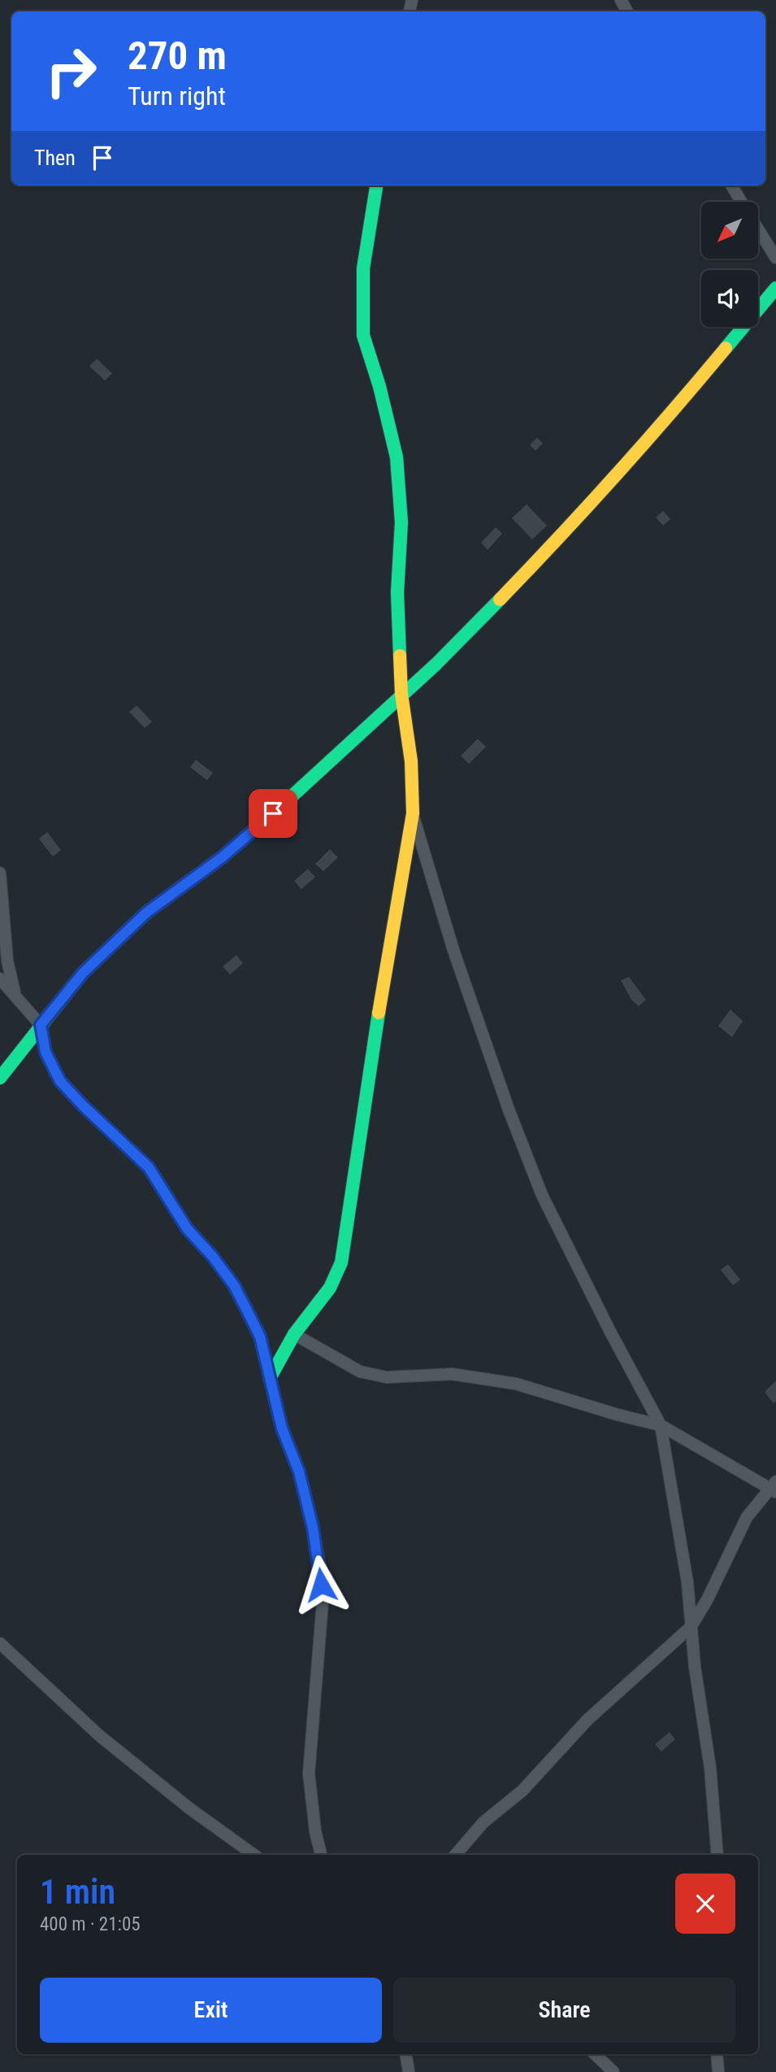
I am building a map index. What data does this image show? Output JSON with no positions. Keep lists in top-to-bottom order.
{
  "north": "bottom left",
  "page": {
    "turn": ["270 m", "Turn right"],
    "then": "Then",
    "heading": ["1 min", "400 m · 21:05"],
    "buttons": ["Exit", "Share"]
  }
}
